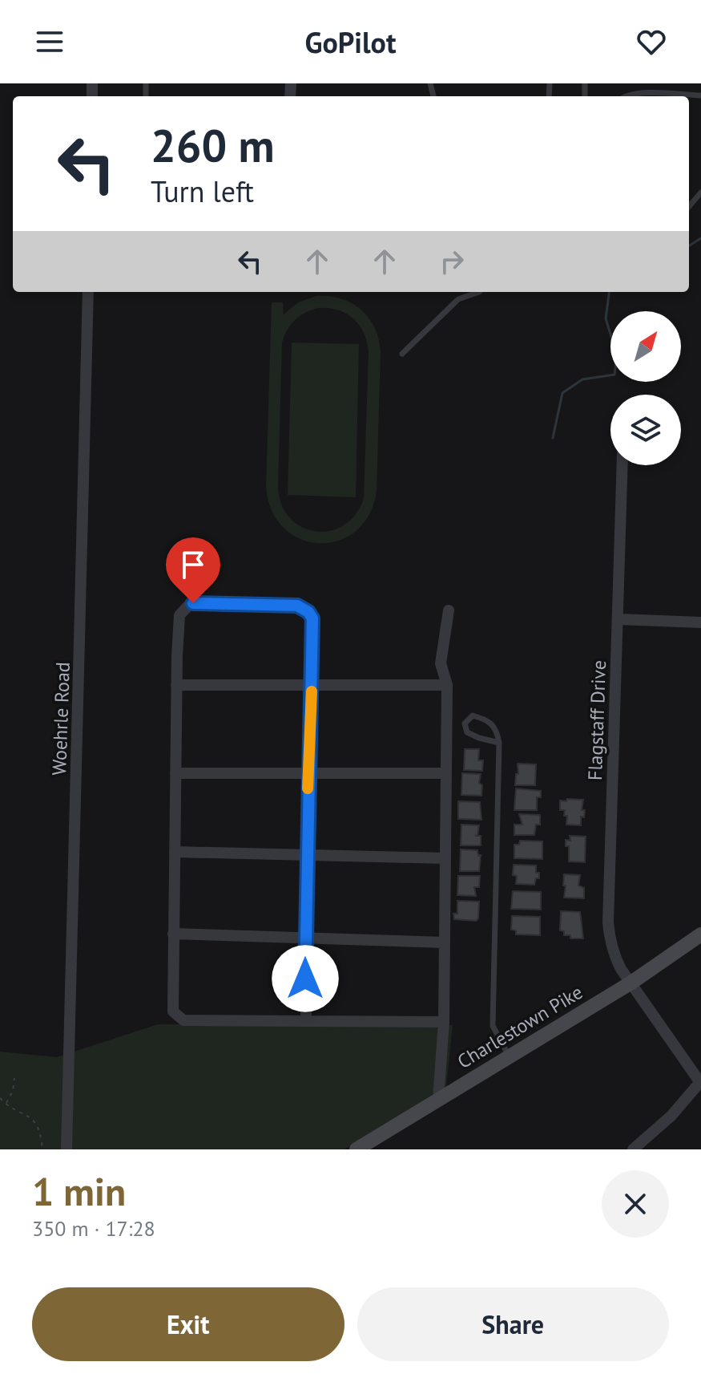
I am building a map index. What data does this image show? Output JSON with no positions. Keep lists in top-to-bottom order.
{
  "streets": {
    "street": ["Woehrle Road", "Flagstaff Drive", "Charlestown Pike"]
  },
  "crossings": [
    ["Flagstaff Drive", "Charlestown Pike"]
  ],
  "north": "top right",
  "page": {
    "header": "GoPilot",
    "turn": ["260 m", "Turn left"],
    "heading": ["1 min", "350 m · 17:28"],
    "buttons": ["Exit", "Share"]
  }
}
